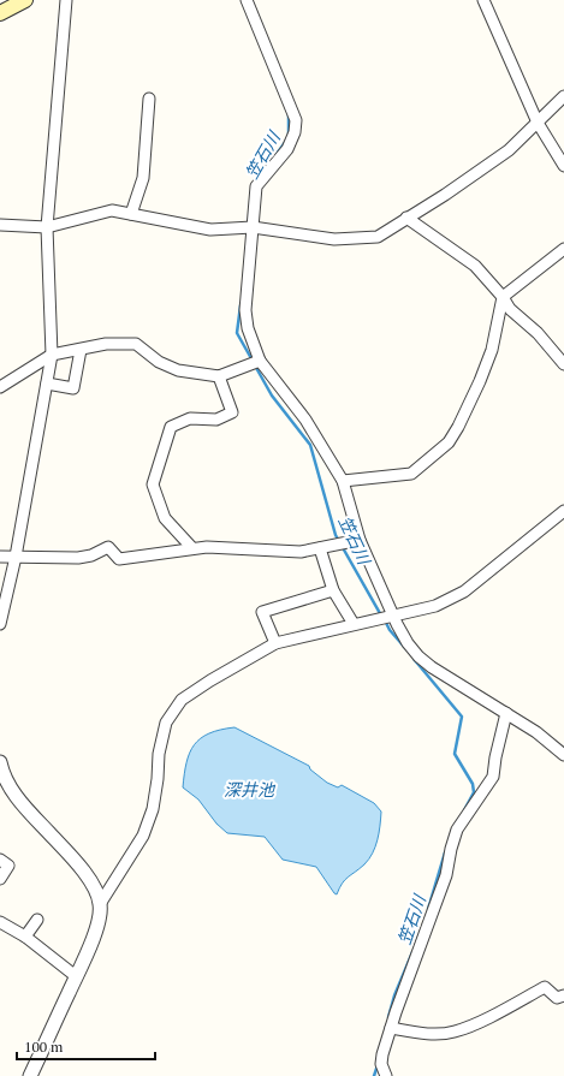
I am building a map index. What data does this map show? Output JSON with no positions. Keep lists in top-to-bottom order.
{
  "water": ["笠石川", "深井池"],
  "scale_bar": "100 m"
}
